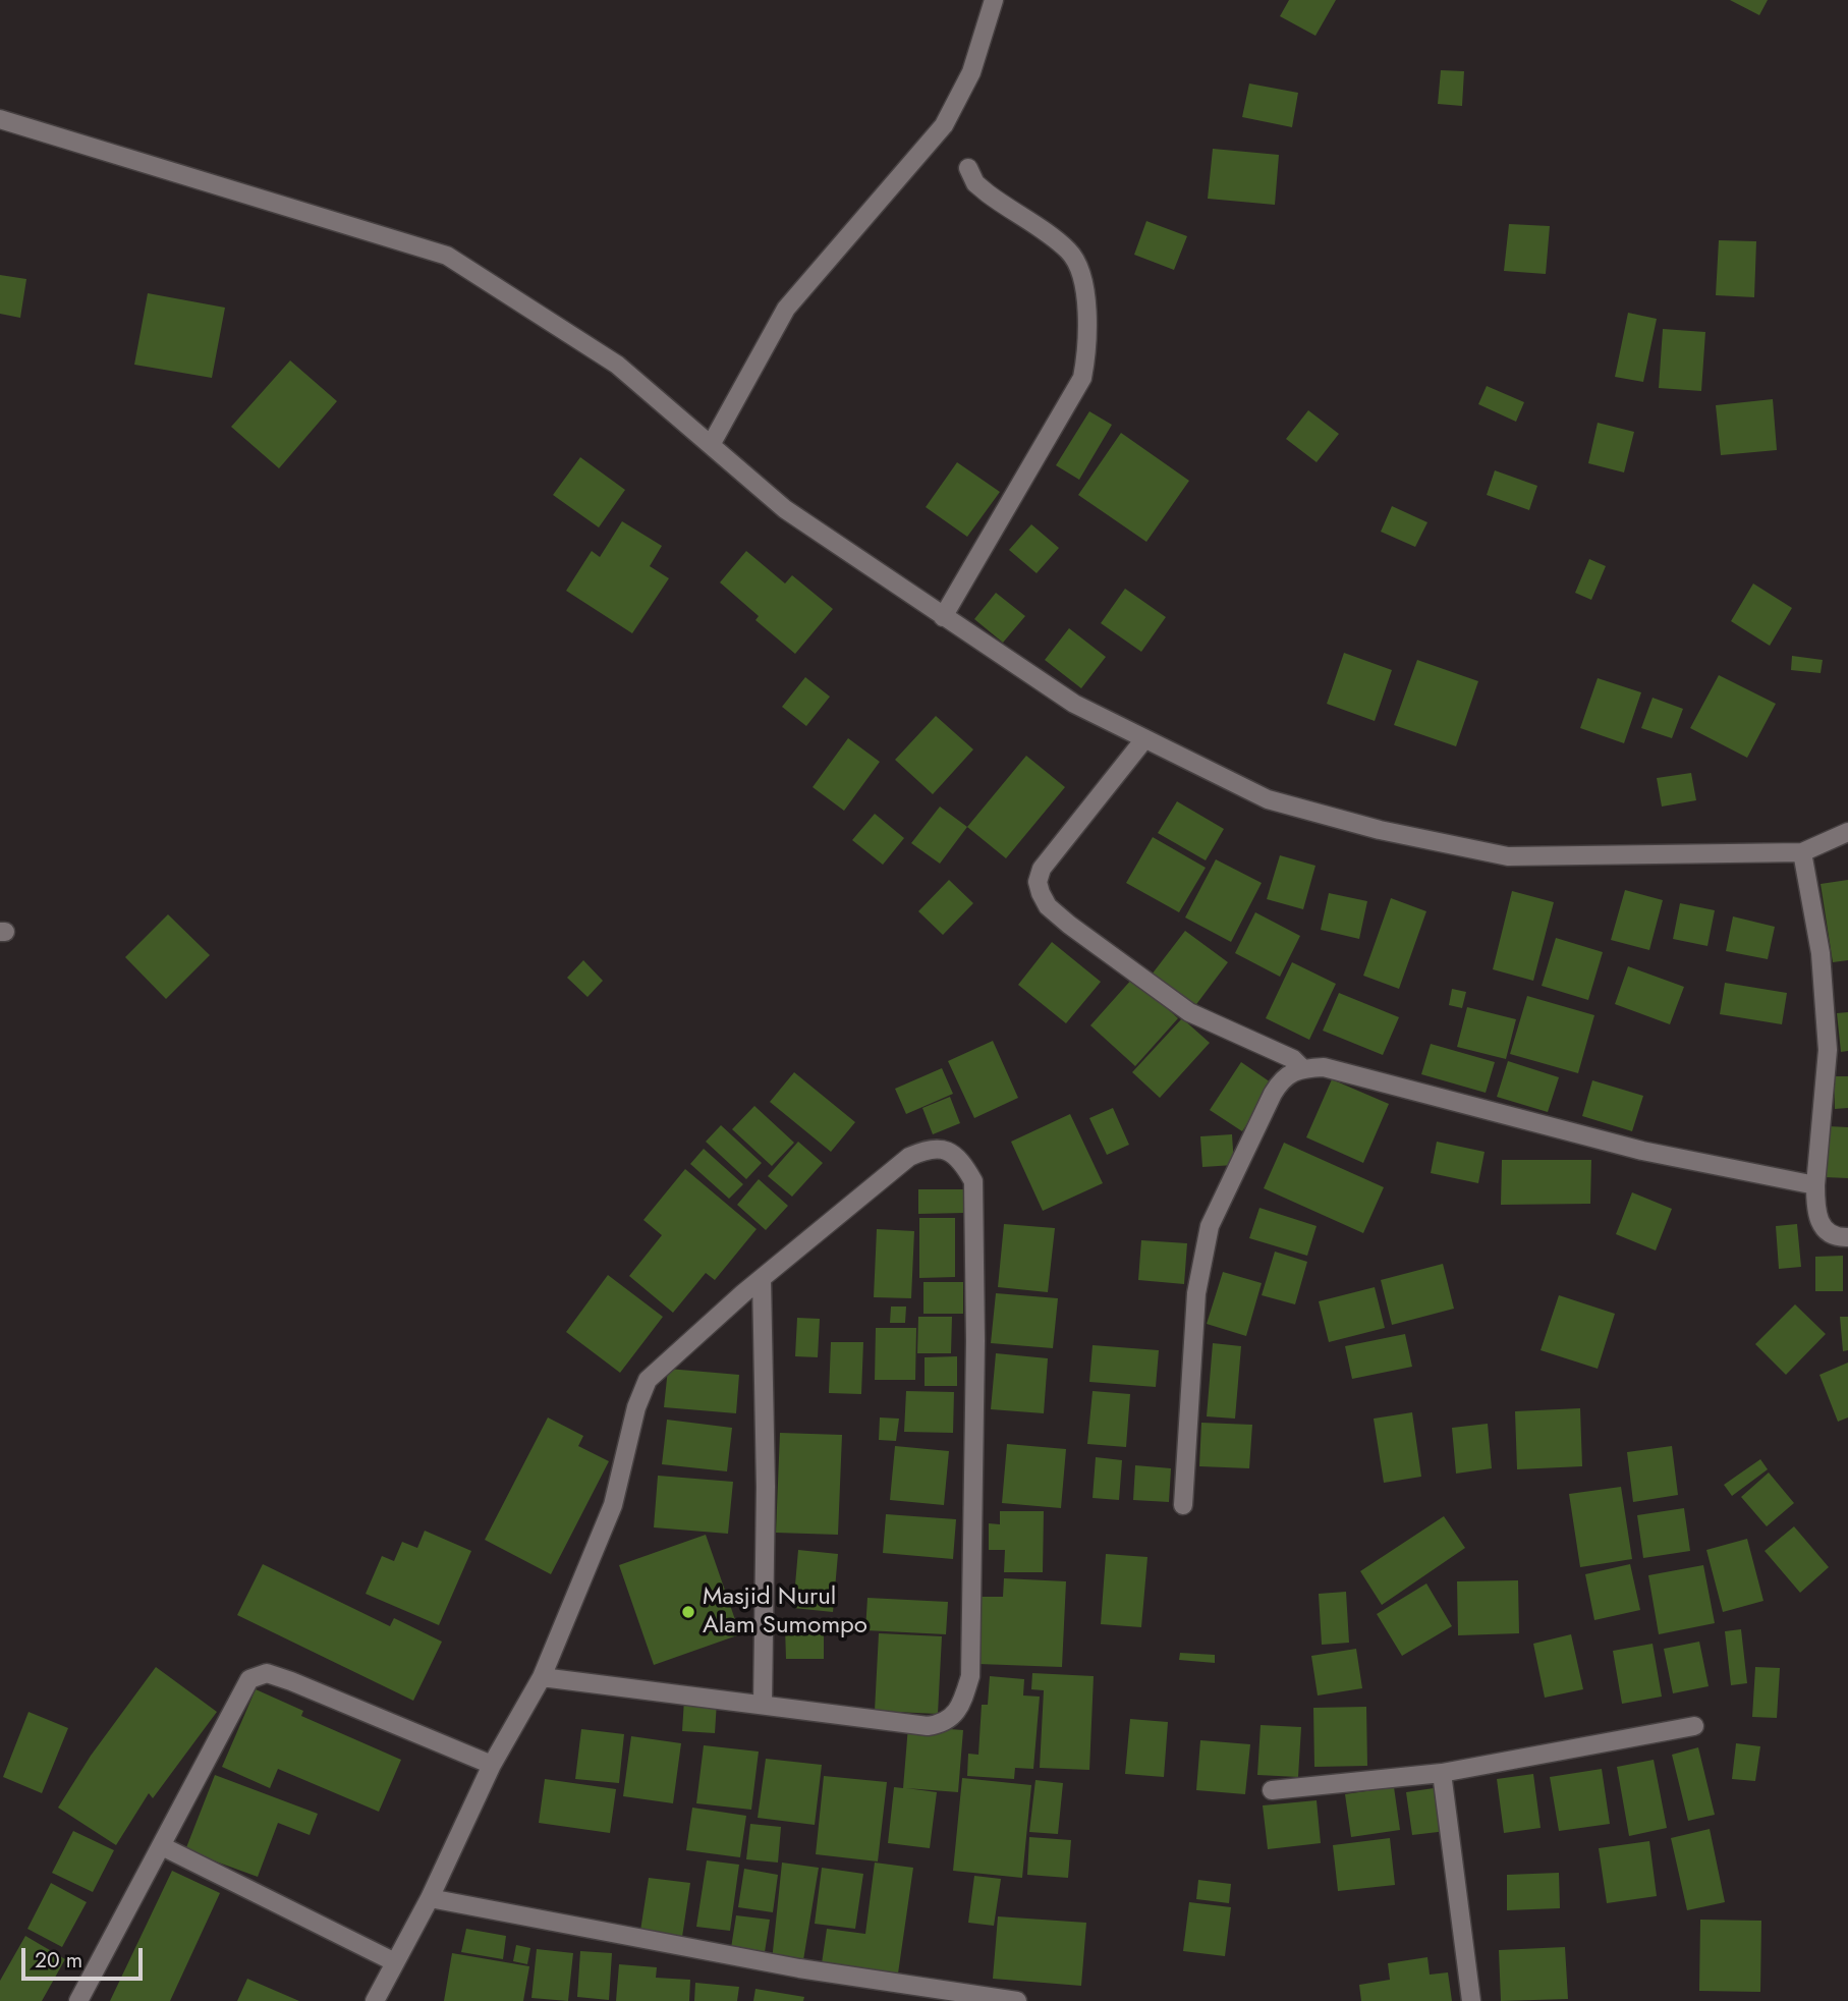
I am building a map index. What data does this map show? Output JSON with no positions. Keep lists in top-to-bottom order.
{
  "places": ["Masjid Nurul Alam Sumompo"],
  "scale_bar": "20 m"
}
